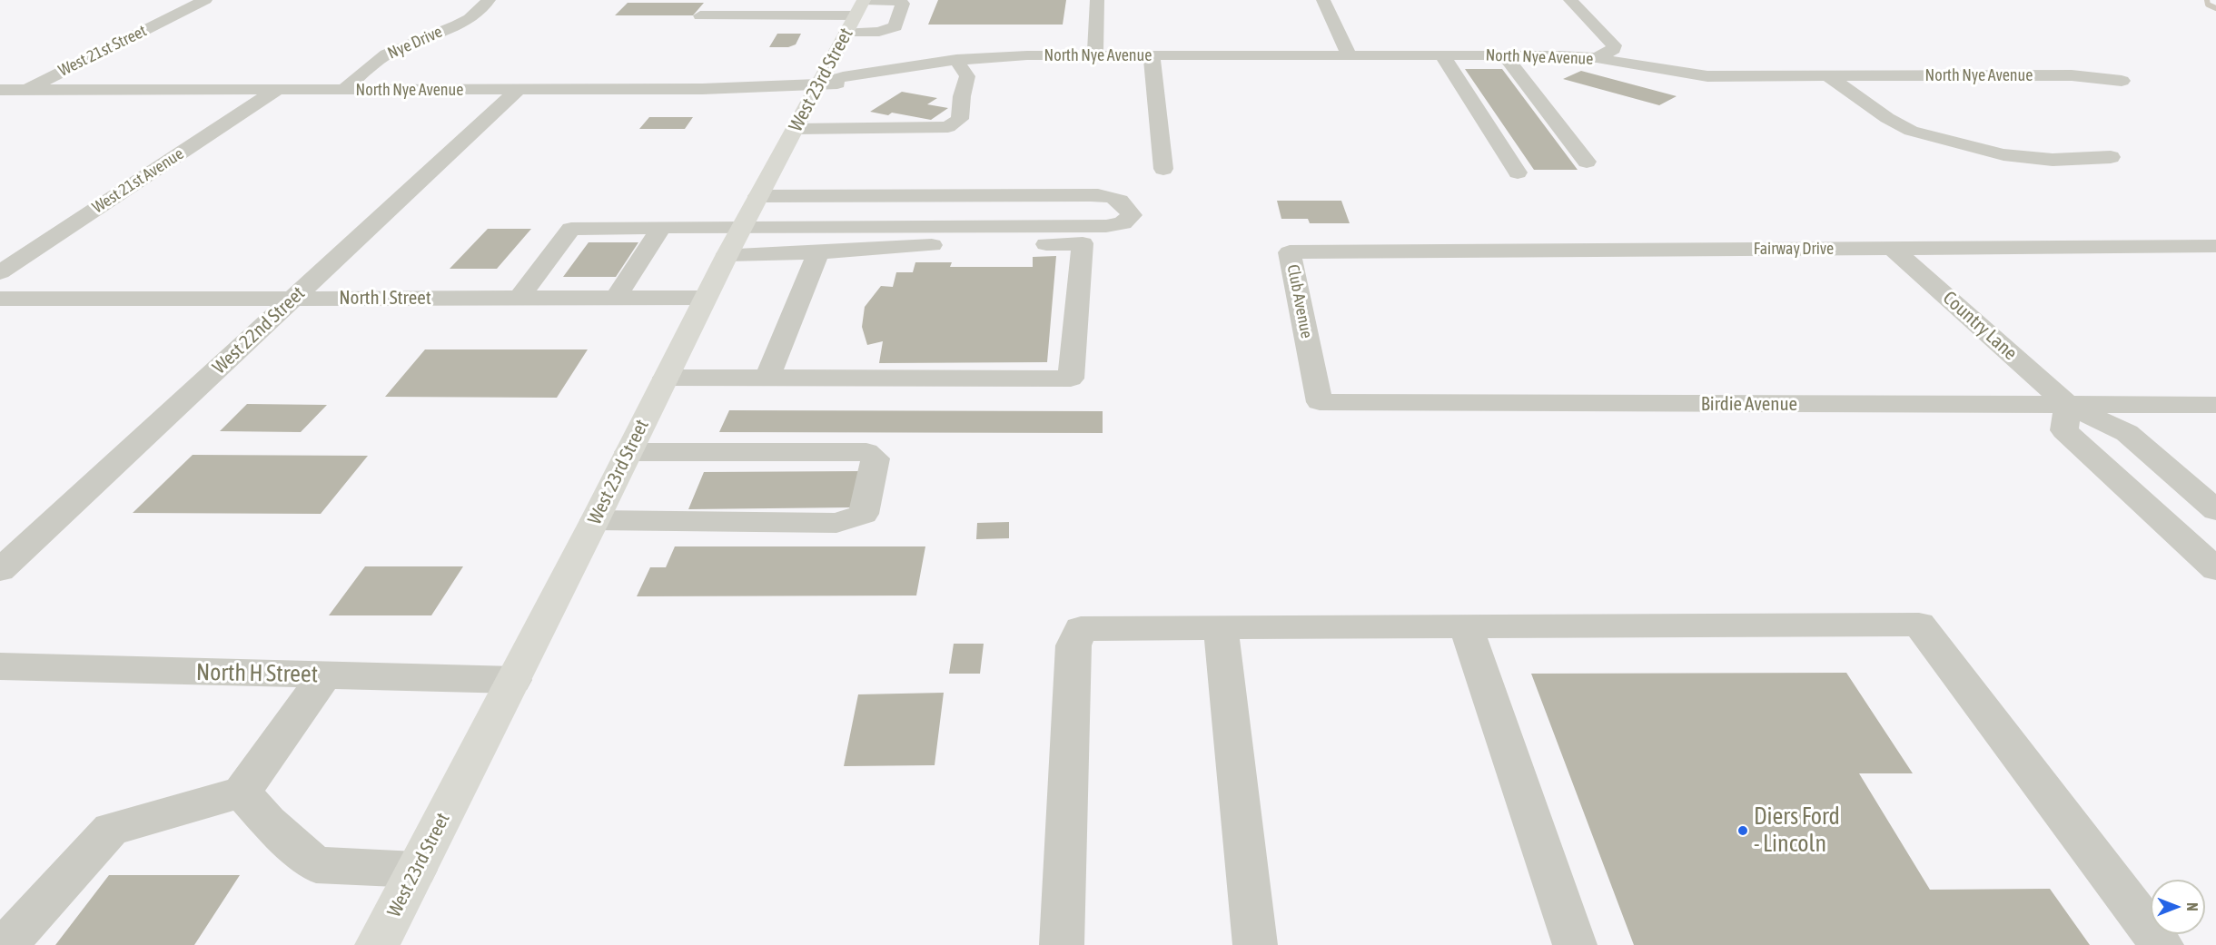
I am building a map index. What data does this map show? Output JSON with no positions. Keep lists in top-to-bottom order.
{
  "streets": {
    "main road": ["West 23rd Street"],
    "street": [
      "Nye Drive",
      "West 21st Street",
      "North Nye Avenue",
      "West 21st Avenue",
      "Fairway Drive",
      "North I Street",
      "Club Avenue",
      "Country Lane",
      "West 22nd Street",
      "Birdie Avenue",
      "North H Street"
    ]
  },
  "crossings": [
    ["Nye Drive", "North Nye Avenue"],
    ["West 21st Street", "North Nye Avenue"],
    ["North Nye Avenue", "West 23rd Street"],
    ["North Nye Avenue", "West 21st Avenue"],
    ["North Nye Avenue", "West 22nd Street"],
    ["West 23rd Street", "North I Street"],
    ["West 23rd Street", "North H Street"],
    ["Fairway Drive", "Club Avenue"],
    ["Fairway Drive", "Country Lane"],
    ["North I Street", "West 22nd Street"],
    ["Club Avenue", "Birdie Avenue"],
    ["Country Lane", "Birdie Avenue"]
  ],
  "places": ["Diers Ford - Lincoln"],
  "north": "right"
}
